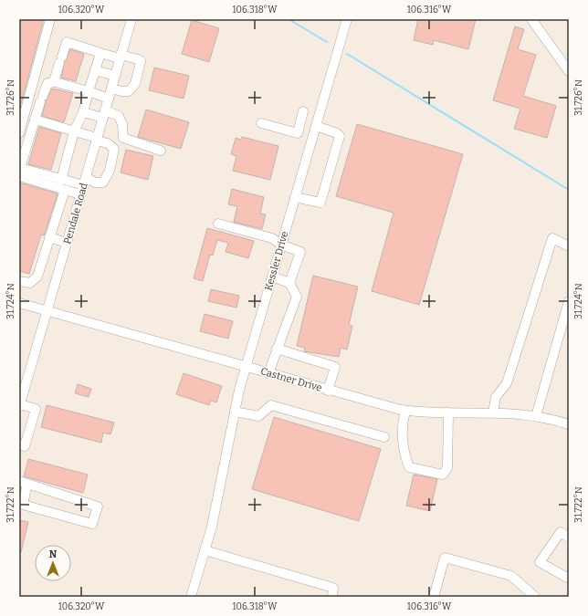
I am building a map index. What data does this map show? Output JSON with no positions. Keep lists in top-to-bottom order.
{
  "streets": {
    "street": ["Pendale Road", "Kessler Drive", "Castner Drive"]
  },
  "crossings": [
    ["Pendale Road", "Castner Drive"],
    ["Kessler Drive", "Castner Drive"]
  ],
  "north": "top",
  "coordinates": [
    "106.320°W",
    "106.318°W",
    "106.316°W",
    "31.726°N",
    "31.724°N",
    "31.722°N"
  ]
}
